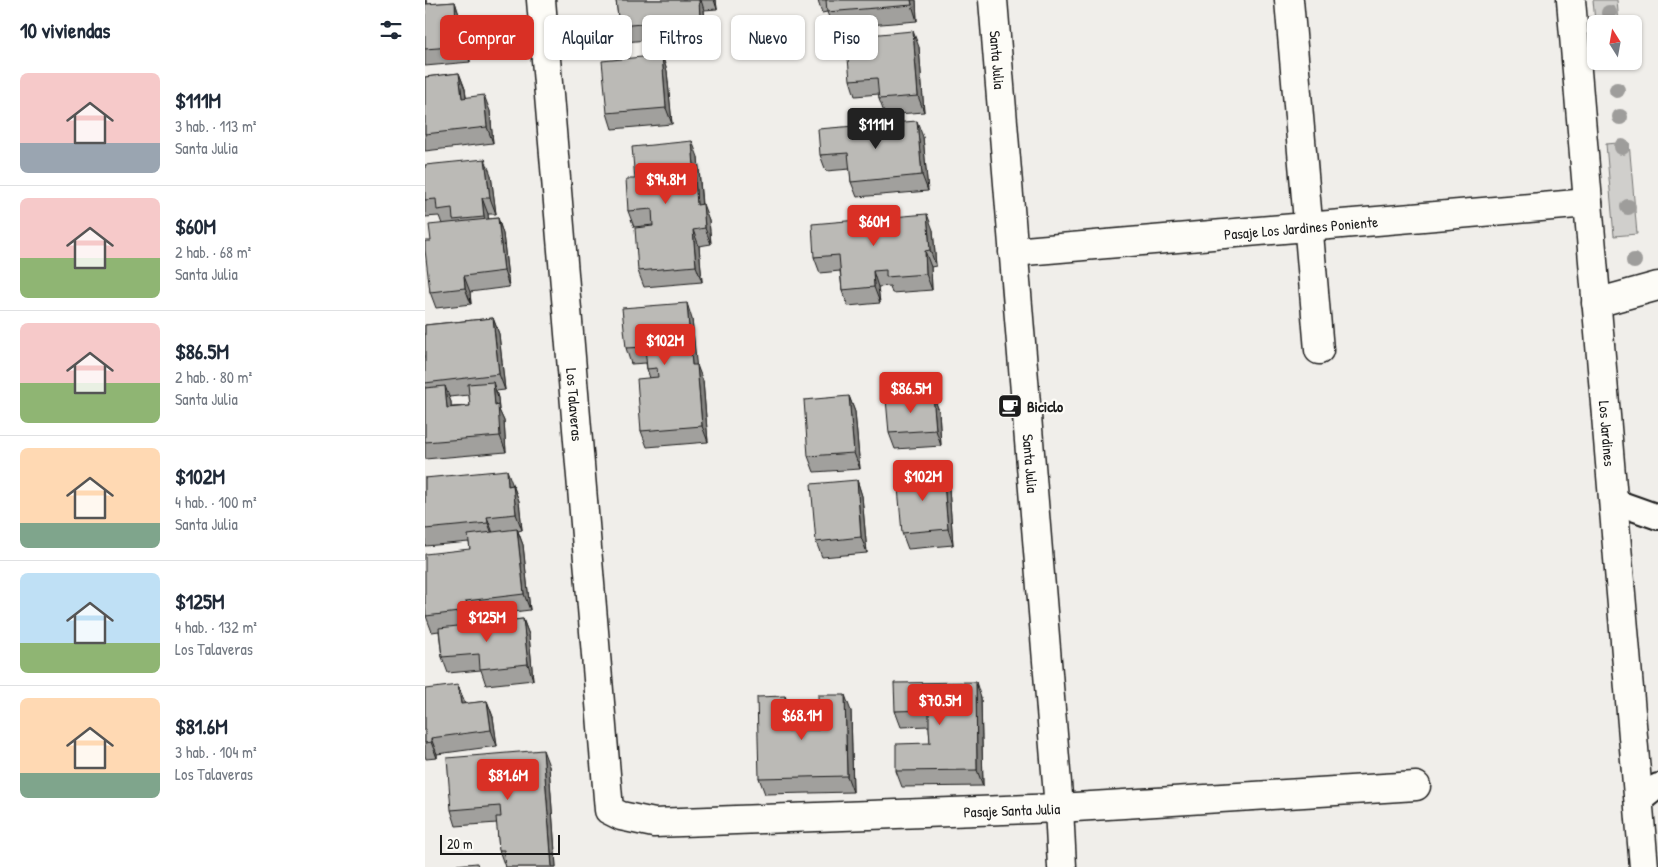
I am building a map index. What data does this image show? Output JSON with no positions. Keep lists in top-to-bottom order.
{
  "streets": {
    "street": [
      "Santa Julia",
      "Pasaje Los Jardines Poniente",
      "Los Talaveras",
      "Los Jardines",
      "Pasaje Santa Julia"
    ]
  },
  "crossings": [
    ["Santa Julia", "Pasaje Los Jardines Poniente"],
    ["Santa Julia", "Pasaje Santa Julia"],
    ["Pasaje Los Jardines Poniente", "Los Jardines"],
    ["Los Talaveras", "Pasaje Santa Julia"]
  ],
  "places": {
    "cafe": ["Biciclo"]
  },
  "scale_bar": "20 m",
  "north": "top",
  "page": {
    "heading": "10 viviendas",
    "chip": [
      "Comprar",
      "Alquilar",
      "Filtros",
      "Nuevo",
      "Piso"
    ],
    "list": [
      {
        "name": "$111M",
        "note": "3 hab. · 113 m² · Santa Julia"
      },
      {
        "name": "$60M",
        "note": "2 hab. · 68 m² · Santa Julia"
      },
      {
        "name": "$86.5M",
        "note": "2 hab. · 80 m² · Santa Julia"
      },
      {
        "name": "$102M",
        "note": "4 hab. · 100 m² · Santa Julia"
      },
      {
        "name": "$125M",
        "note": "4 hab. · 132 m² · Los Talaveras"
      },
      {
        "name": "$81.6M",
        "note": "3 hab. · 104 m² · Los Talaveras"
      }
    ],
    "price": [
      "$111M",
      "$94.8M",
      "$60M",
      "$102M",
      "$86.5M",
      "$102M",
      "$125M",
      "$70.5M",
      "$68.1M",
      "$81.6M"
    ],
    "scale": "20 m"
  }
}
